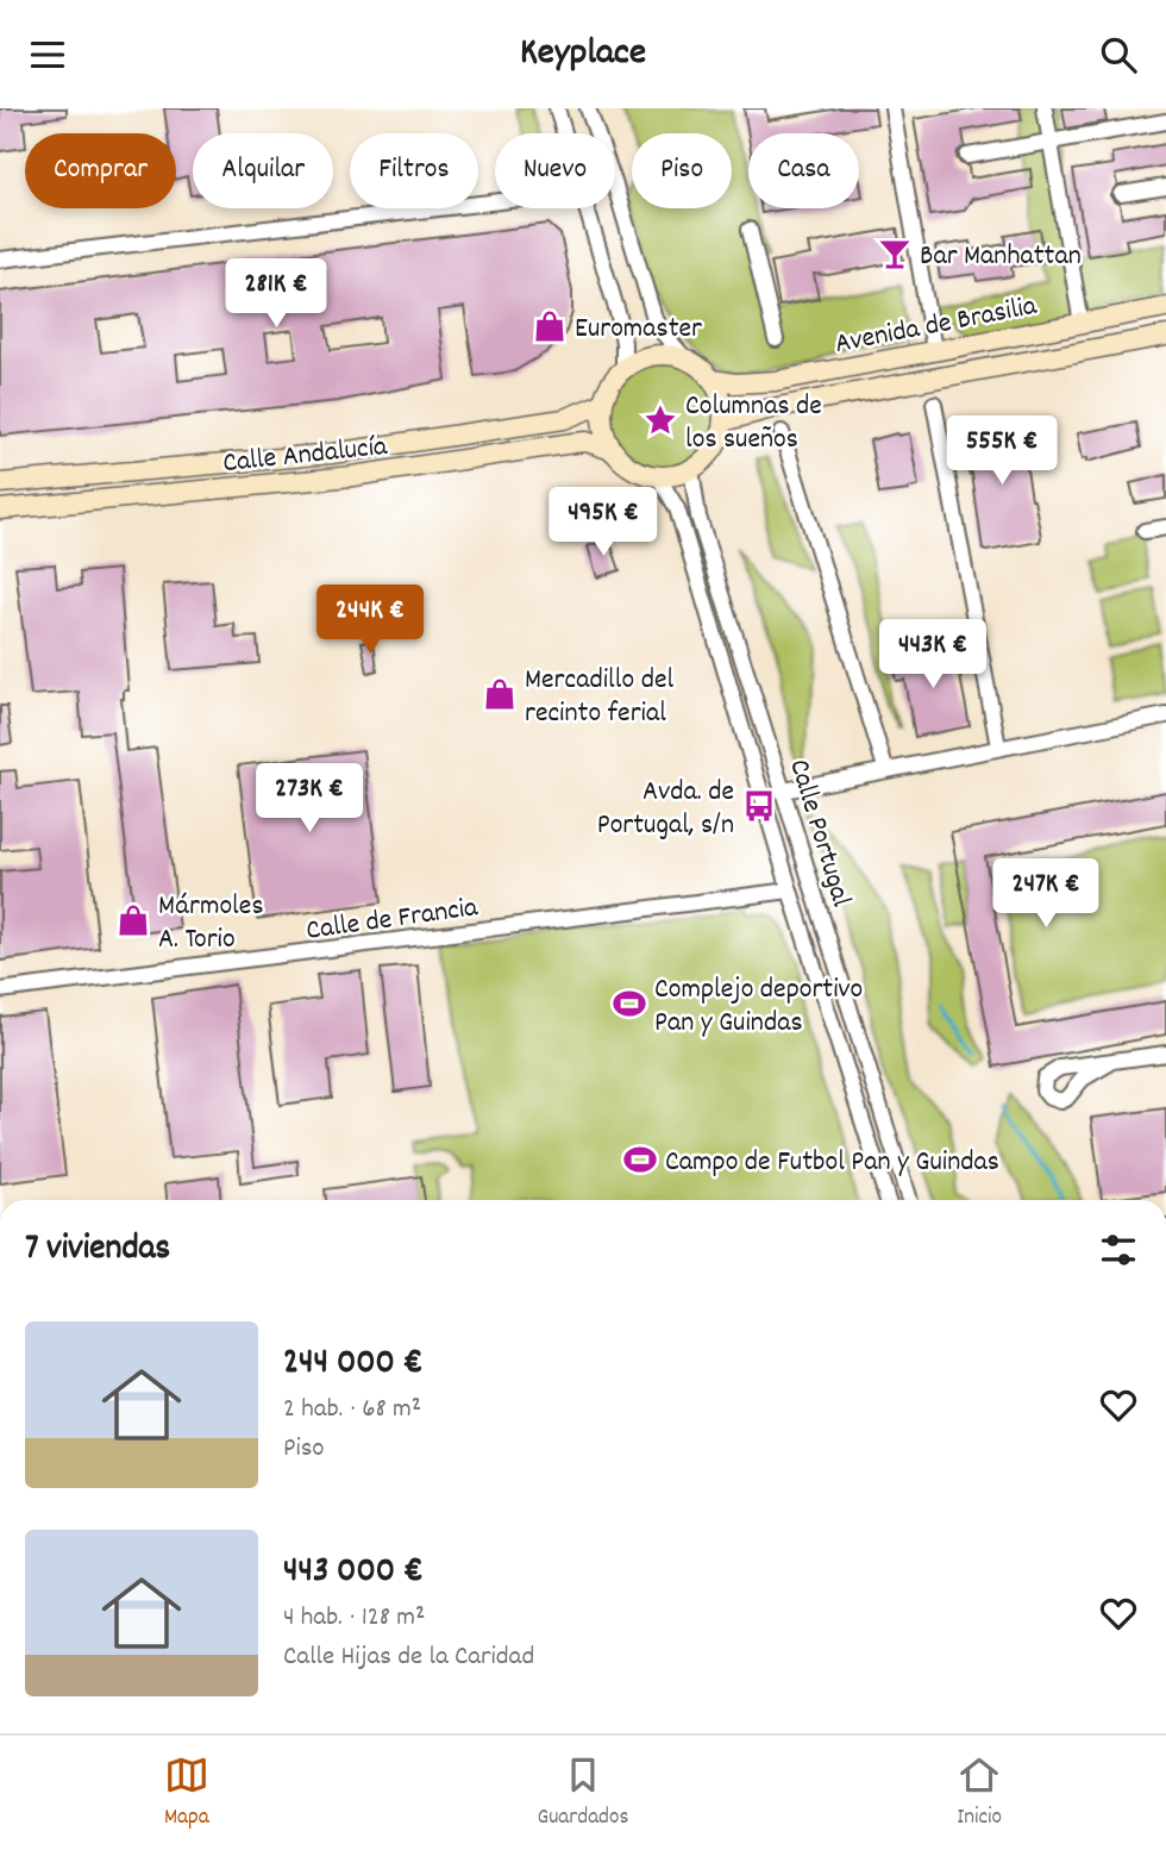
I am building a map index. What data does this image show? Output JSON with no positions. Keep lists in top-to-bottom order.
{
  "streets": {
    "main road": ["Avenida de Brasilia", "Calle Andalucía"],
    "street": ["Calle Portugal", "Calle de Francia"]
  },
  "crossings": [
    ["Avenida de Brasilia", "Calle Andalucía"],
    ["Avenida de Brasilia", "Calle Portugal"],
    ["Calle Andalucía", "Calle Portugal"],
    ["Calle Portugal", "Calle de Francia"]
  ],
  "places": {
    "bar": ["Bar Manhattan"],
    "shop": ["Euromaster", "Mercadillo del recinto ferial", "Mármoles A. Torio"],
    "place": ["Columnas de los sueños"],
    "bus stop": ["Avda. de Portugal, s/n"],
    "sports": ["Complejo deportivo Pan y Guindas", "Campo de Futbol Pan y Guindas"]
  },
  "page": {
    "header": "Keyplace",
    "chip": [
      "Comprar",
      "Alquilar",
      "Filtros",
      "Nuevo",
      "Piso",
      "Casa"
    ],
    "price": [
      "281K €",
      "555K €",
      "495K €",
      "244K €",
      "443K €",
      "273K €",
      "247K €"
    ],
    "heading": "7 viviendas",
    "list": [
      {
        "name": "244 000 €",
        "note": "2 hab. · 68 m² · Piso"
      },
      {
        "name": "443 000 €",
        "note": "4 hab. · 128 m² · Calle Hijas de la Caridad"
      }
    ],
    "tabs": ["Mapa", "Guardados", "Inicio"]
  }
}
